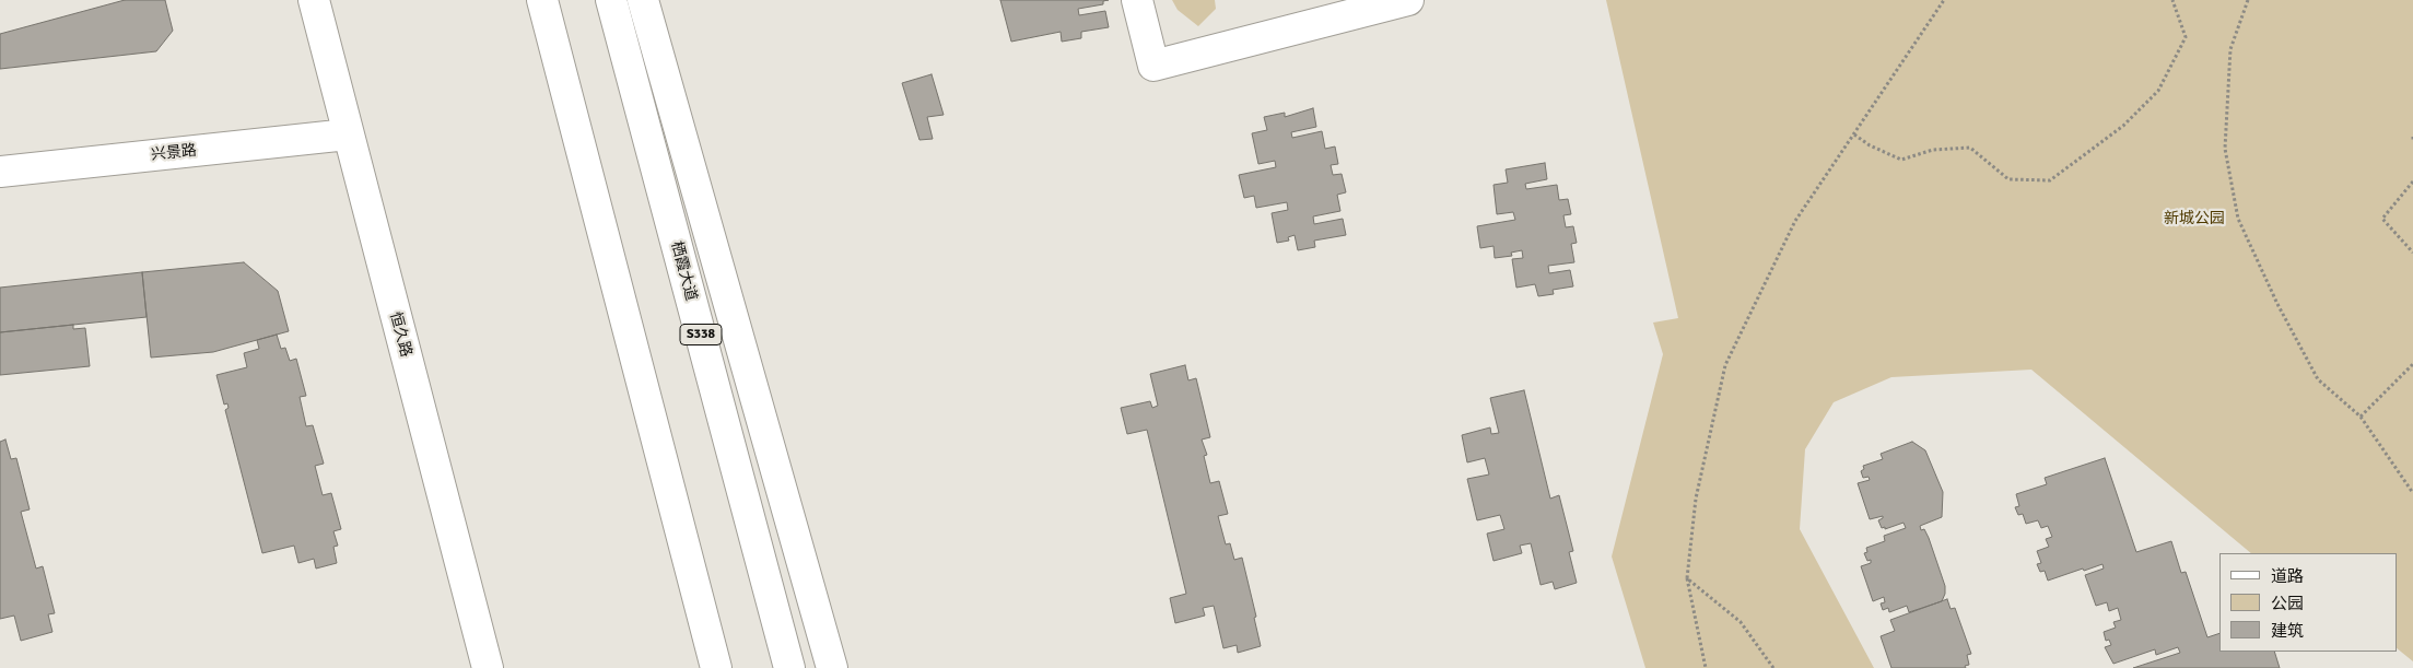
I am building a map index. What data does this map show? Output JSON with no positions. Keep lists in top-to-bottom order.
{
  "streets": {
    "street": [
      "兴景路",
      "栖霞大道",
      "恒久路",
      "S338"
    ]
  },
  "crossings": [
    ["兴景路", "恒久路"]
  ],
  "parks": ["新城公园"],
  "legend": ["道路", "公园", "建筑"]
}
